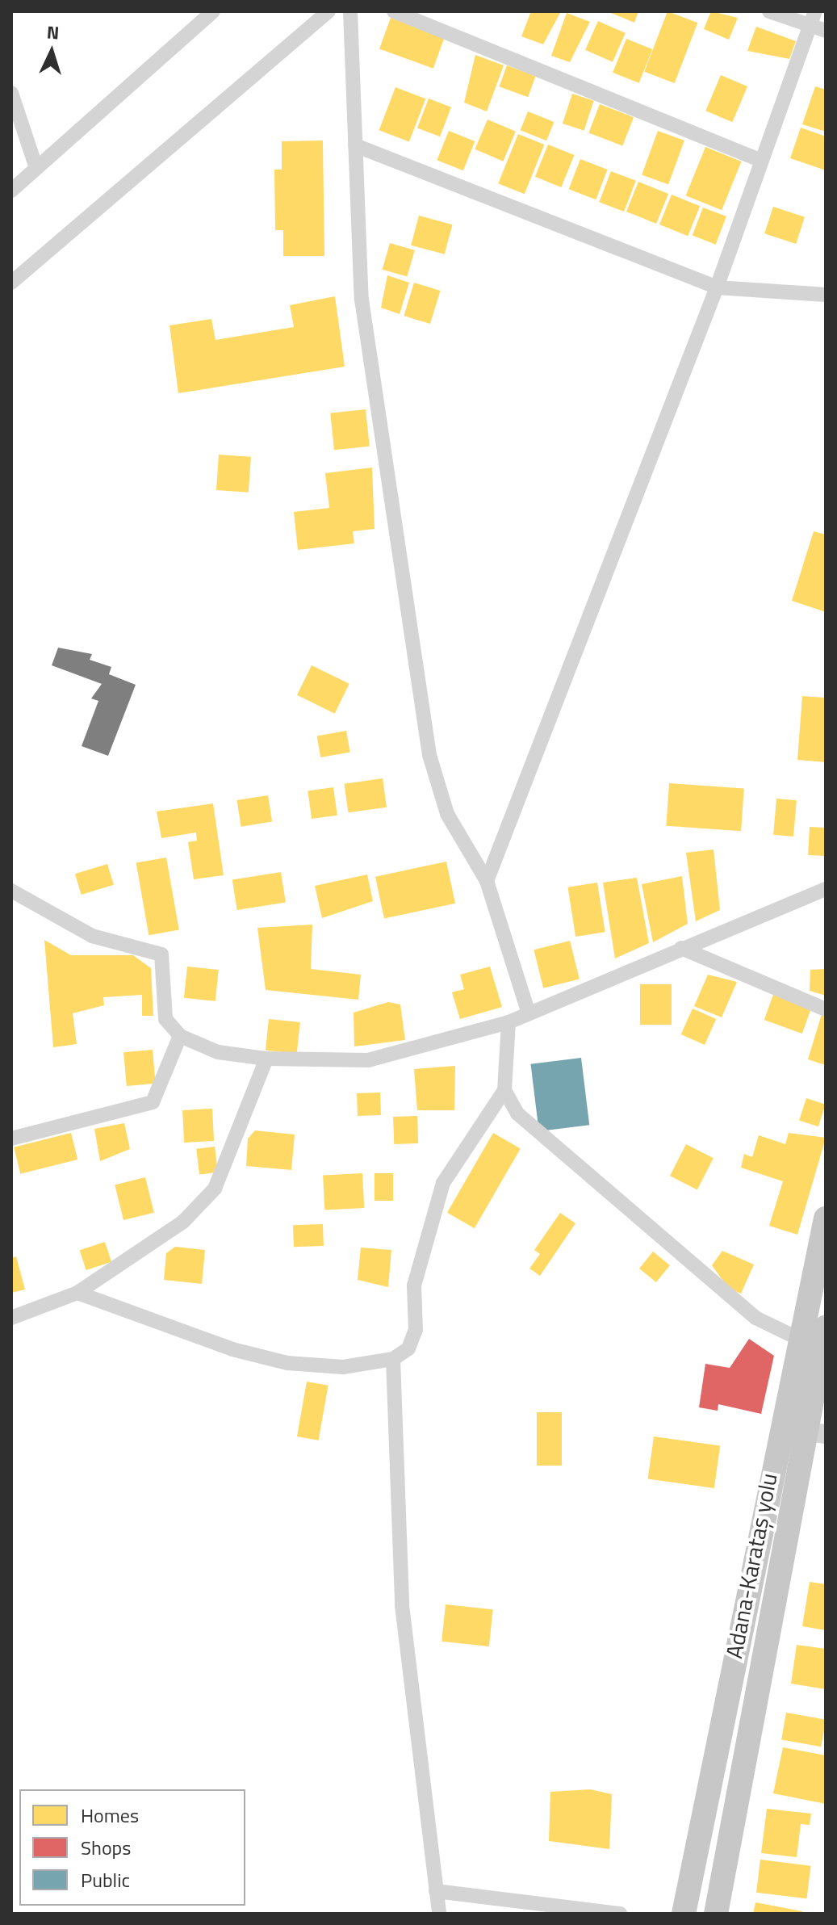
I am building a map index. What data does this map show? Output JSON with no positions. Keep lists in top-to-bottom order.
{
  "streets": {
    "main road": ["Adana-Karataş yolu"]
  },
  "legend": ["Homes", "Shops", "Public"],
  "north": "top"
}
